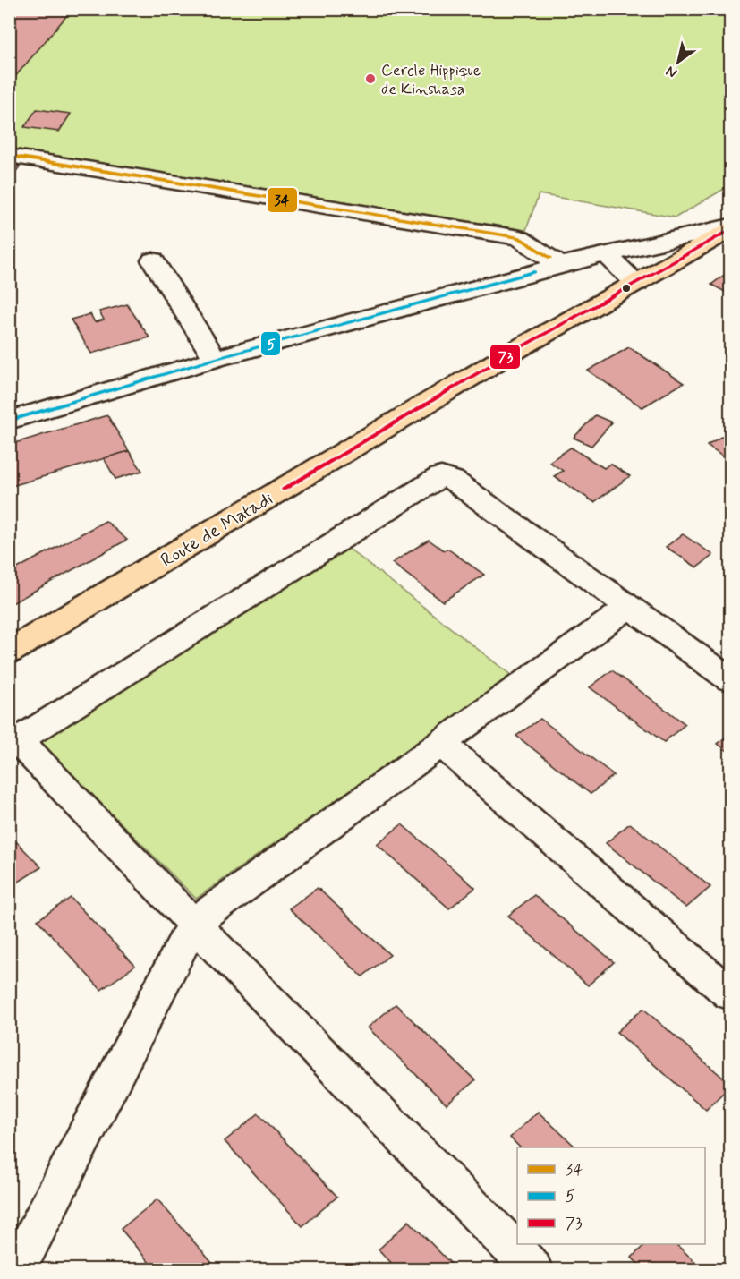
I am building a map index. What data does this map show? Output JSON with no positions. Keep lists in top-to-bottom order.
{
  "streets": {
    "main road": ["Route de Matadi"]
  },
  "places": ["Cercle Hippique de Kinshasa"],
  "lines": ["transit line 34", "transit line 73", "transit line 5"],
  "legend": ["34", "5", "73"],
  "north": "bottom left"
}
